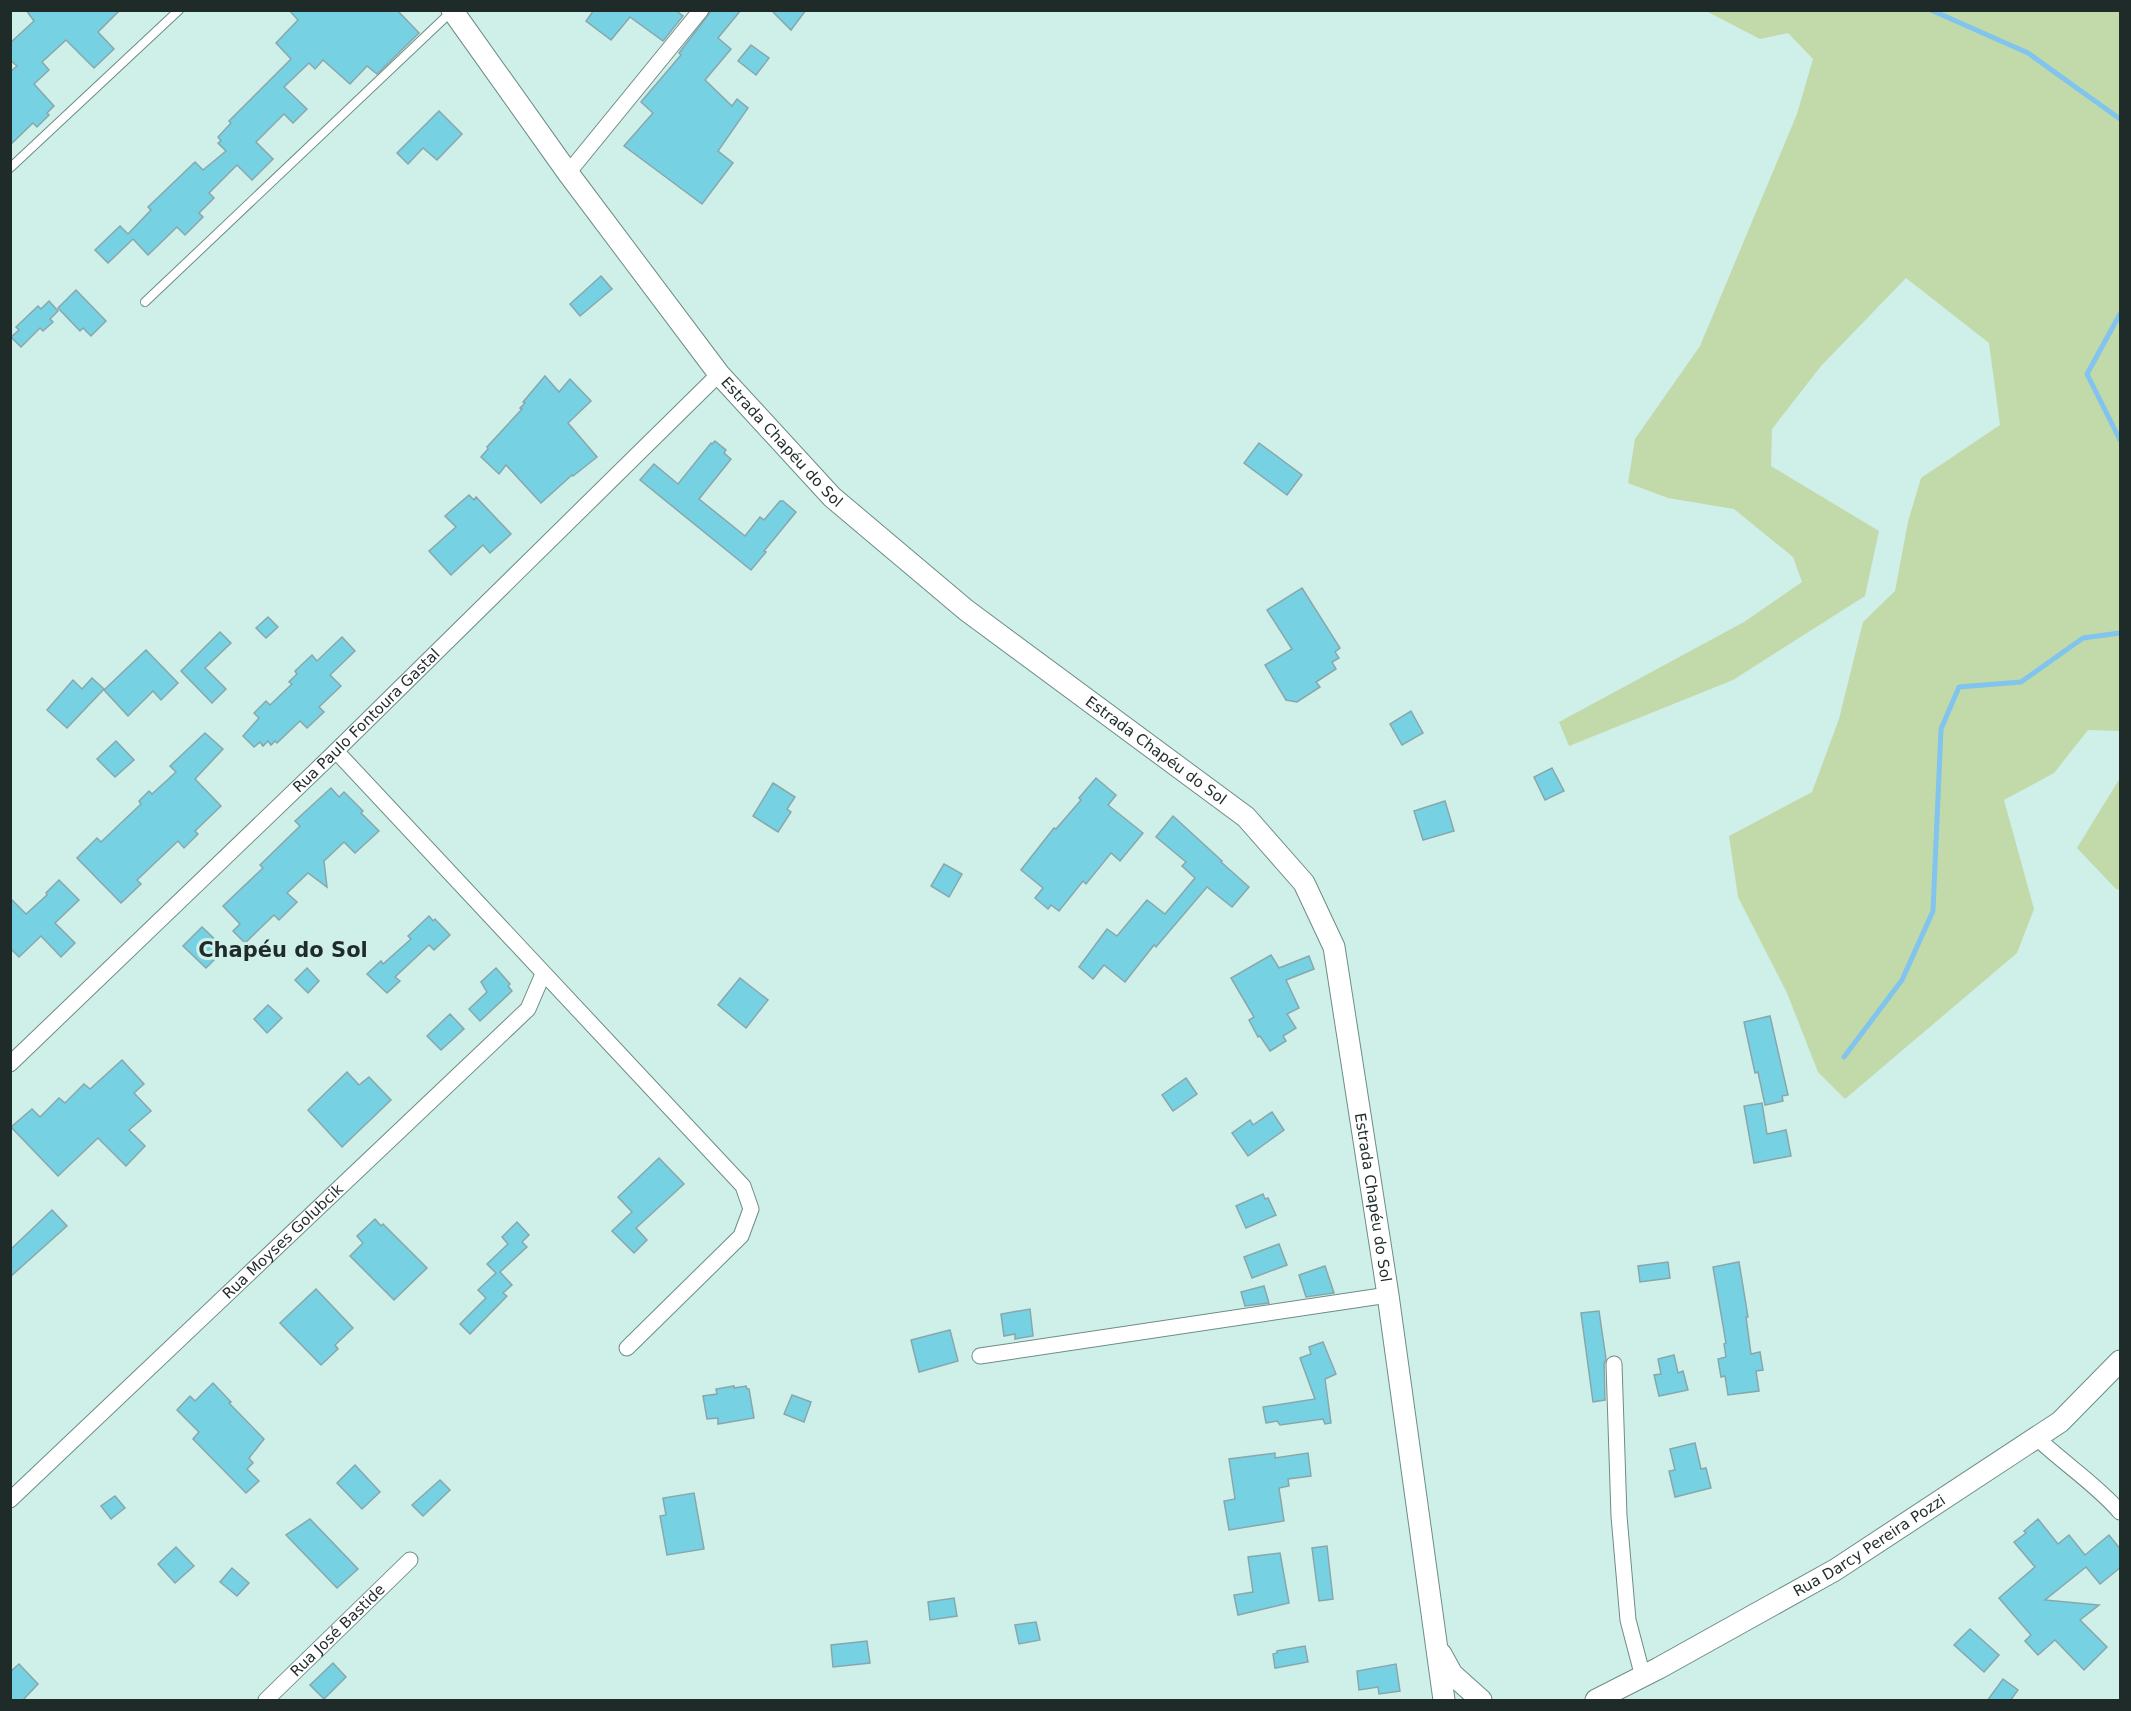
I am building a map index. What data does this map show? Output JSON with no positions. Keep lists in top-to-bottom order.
{
  "streets": {
    "main road": ["Estrada Chapéu do Sol", "Rua Darcy Pereira Pozzi"],
    "street": ["Rua Paulo Fontoura Gastal", "Rua Moyses Golubcik", "Rua José Bastide"]
  },
  "crossings": [
    ["Estrada Chapéu do Sol", "Rua Paulo Fontoura Gastal"]
  ],
  "districts": ["Chapéu do Sol"]
}
